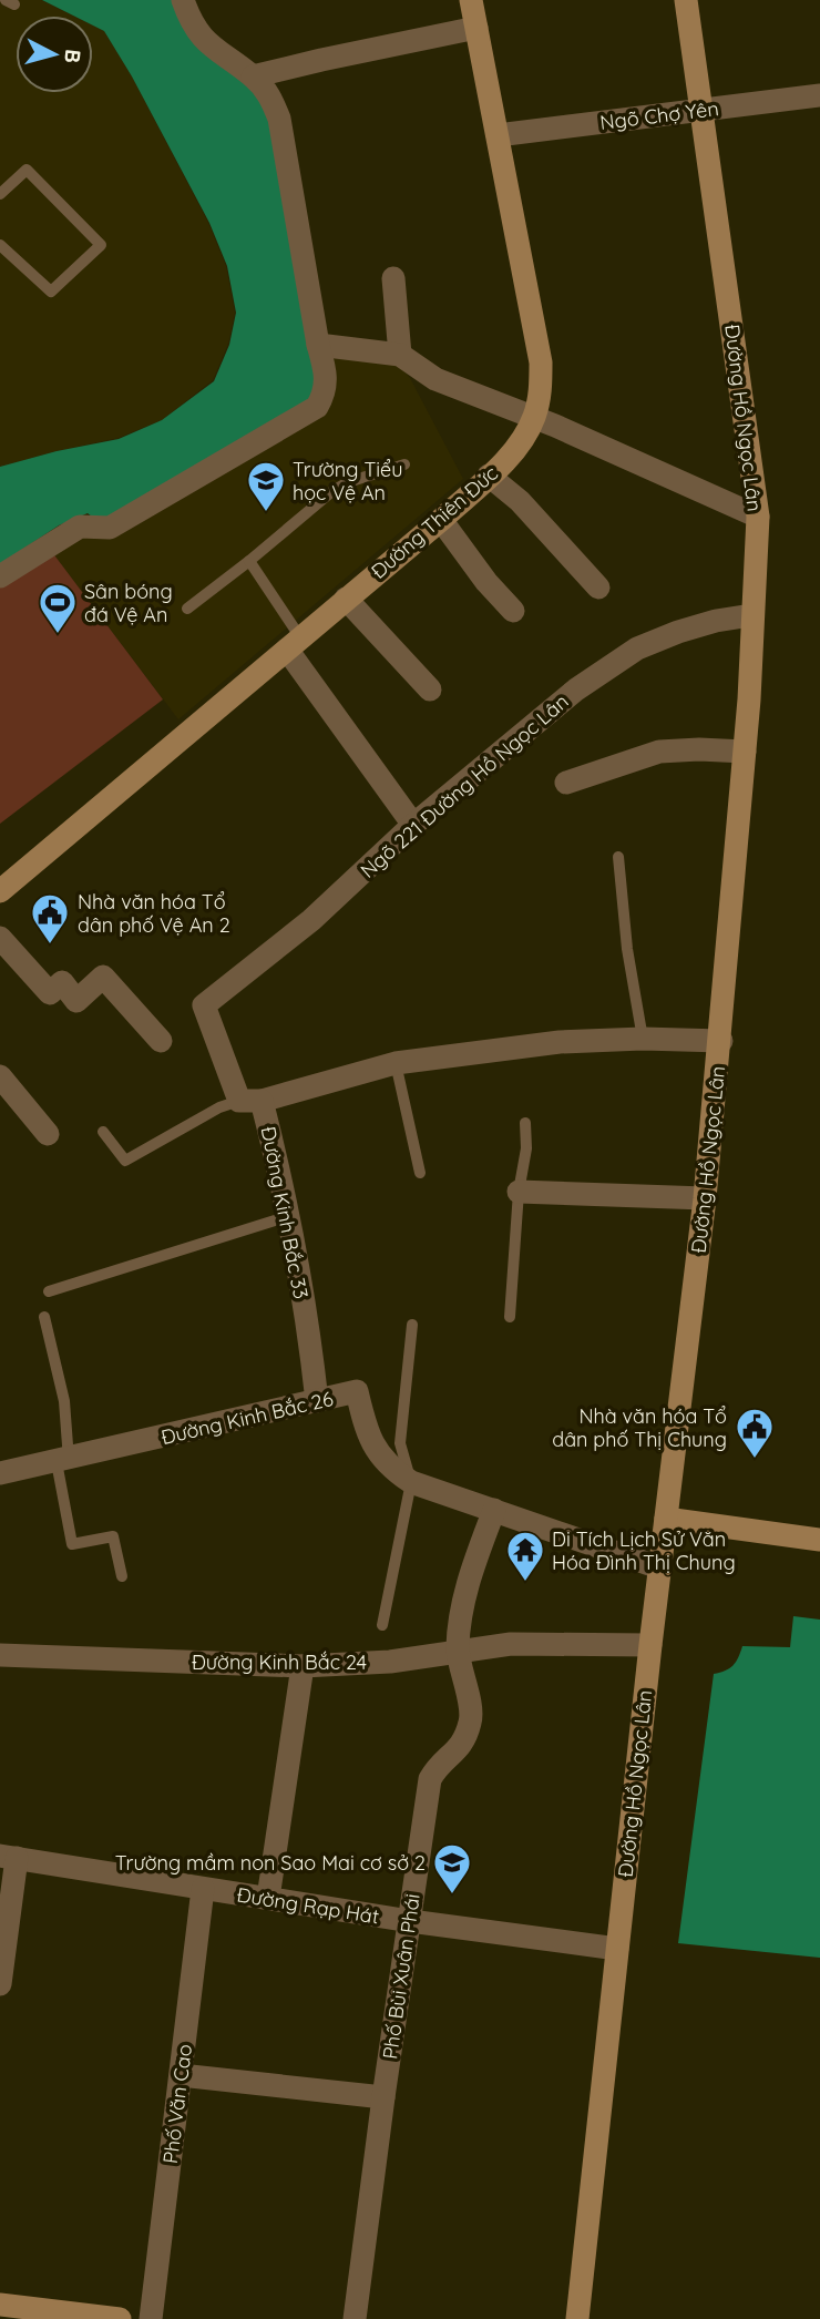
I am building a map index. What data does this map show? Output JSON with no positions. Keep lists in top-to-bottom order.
{
  "streets": {
    "street": [
      "Ngõ Chợ Yên",
      "Đường Hồ Ngọc Lân",
      "Đường Thiên Đức",
      "Ngõ 221 Đường Hồ Ngọc Lân",
      "Đường Kinh Bắc 33",
      "Đường Kinh Bắc 26",
      "Đường Kinh Bắc 24",
      "Đường Rạp Hát",
      "Phố Bùi Xuân Phái",
      "Phố Văn Cao"
    ]
  },
  "crossings": [
    ["Ngõ Chợ Yên", "Đường Hồ Ngọc Lân"],
    ["Ngõ Chợ Yên", "Đường Thiên Đức"],
    ["Đường Hồ Ngọc Lân", "Ngõ 221 Đường Hồ Ngọc Lân"],
    ["Đường Hồ Ngọc Lân", "Đường Kinh Bắc 26"],
    ["Đường Hồ Ngọc Lân", "Đường Kinh Bắc 24"],
    ["Đường Hồ Ngọc Lân", "Đường Rạp Hát"],
    ["Ngõ 221 Đường Hồ Ngọc Lân", "Đường Kinh Bắc 33"],
    ["Đường Kinh Bắc 33", "Đường Kinh Bắc 26"],
    ["Đường Kinh Bắc 26", "Phố Bùi Xuân Phái"],
    ["Đường Kinh Bắc 24", "Phố Bùi Xuân Phái"],
    ["Đường Rạp Hát", "Phố Bùi Xuân Phái"],
    ["Đường Rạp Hát", "Phố Văn Cao"]
  ],
  "places": {
    "school or university": ["Trường Tiểu học Vệ An", "Trường mầm non Sao Mai cơ sở 2"],
    "sports": ["Sân bóng đá Vệ An"],
    "public building": ["Nhà văn hóa Tổ dân phố Vệ An 2", "Nhà văn hóa Tổ dân phố Thị Chung"],
    "temple": ["Di Tích Lịch Sử Văn Hóa Đình Thị Chung"]
  },
  "north": "right"
}
